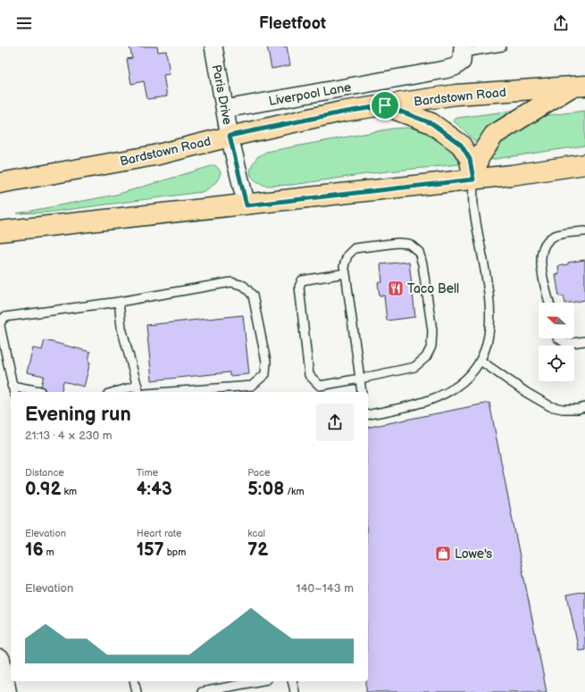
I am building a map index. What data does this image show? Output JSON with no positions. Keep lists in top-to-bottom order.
{
  "streets": {
    "main road": ["Bardstown Road"],
    "street": ["Liverpool Lane", "Paris Drive"]
  },
  "crossings": [
    ["Liverpool Lane", "Paris Drive"],
    ["Paris Drive", "Bardstown Road"]
  ],
  "places": {
    "restaurant": ["Taco Bell"],
    "shop": ["Lowe's"]
  },
  "north": "left",
  "page": {
    "header": "Fleetfoot",
    "heading": ["Evening run", "21:13 · 4 × 230 m"],
    "stats": [
      ["Distance", "0.92 km"],
      ["Time", "4:43"],
      ["Pace", "5:08 /km"],
      ["Elevation", "16 m"],
      ["Heart rate", "157 bpm"],
      ["kcal", "72"]
    ],
    "chart": ["Elevation", "140–143 m"]
  }
}
